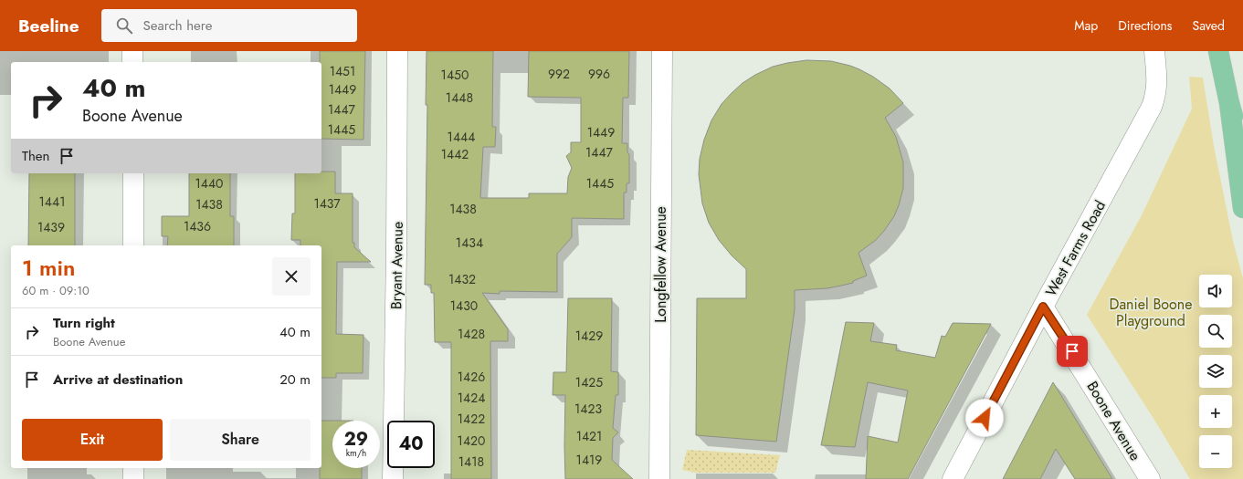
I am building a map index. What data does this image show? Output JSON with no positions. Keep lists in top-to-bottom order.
{
  "streets": {
    "street": [
      "West Farms Road",
      "Longfellow Avenue",
      "Bryant Avenue",
      "Boone Avenue"
    ]
  },
  "crossings": [
    ["West Farms Road", "Boone Avenue"]
  ],
  "parks": ["Daniel Boone Playground"],
  "house_numbers": [
    "1451",
    "992",
    "996",
    "1450",
    "1449",
    "1448",
    "1447",
    "1445",
    "1449",
    "1444",
    "1447",
    "1442",
    "1440",
    "1445",
    "1441",
    "1437",
    "1438",
    "1438",
    "1436",
    "1439",
    "1434",
    "1432",
    "1430",
    "1428",
    "1429",
    "1426",
    "1425",
    "1424",
    "1423",
    "1422",
    "1421",
    "1420",
    "1419",
    "1418"
  ],
  "page": {
    "header": "Beeline",
    "search": "Search here",
    "nav": ["Map", "Directions", "Saved"],
    "turn": ["40 m", "Boone Avenue"],
    "then": "Then",
    "heading": ["1 min", "60 m · 09:10"],
    "map_buttons": ["+", "−"],
    "list": [
      {
        "name": "Turn right",
        "note": "Boone Avenue",
        "value": "40 m"
      },
      {
        "name": "Arrive at destination",
        "value": "20 m"
      }
    ],
    "buttons": ["Exit", "Share"],
    "speed": "29 km/h",
    "limit": "40"
  }
}
